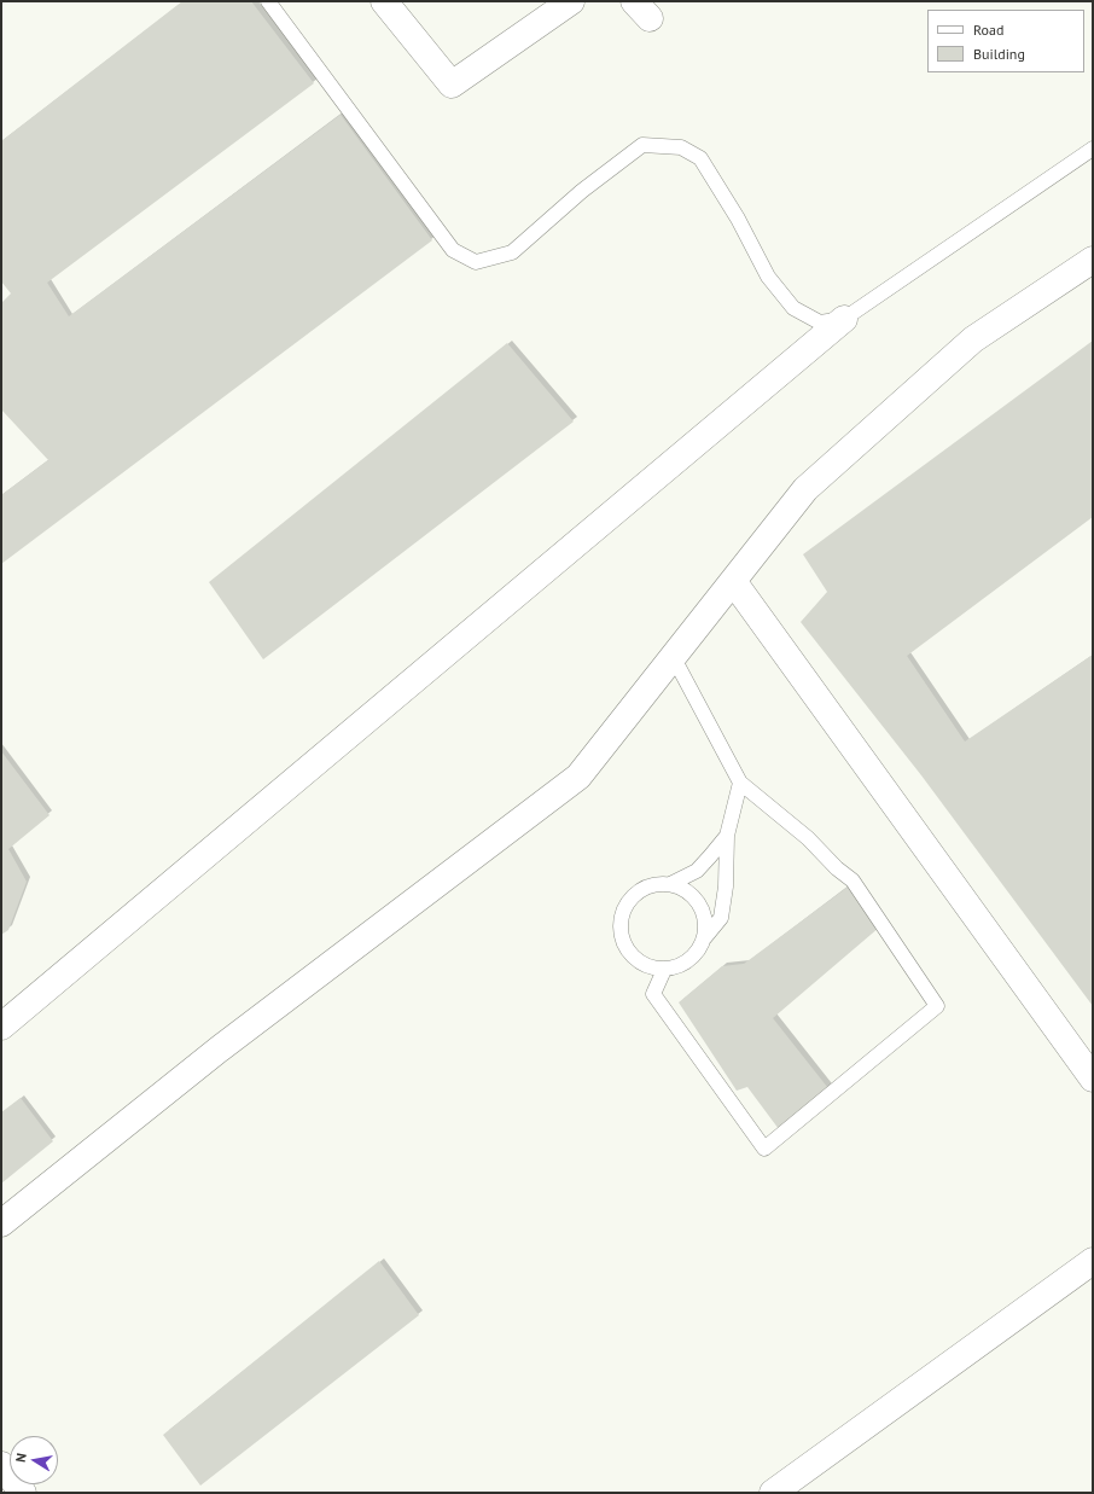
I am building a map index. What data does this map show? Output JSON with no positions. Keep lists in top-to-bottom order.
{
  "legend": ["Road", "Building"],
  "north": "left"
}
